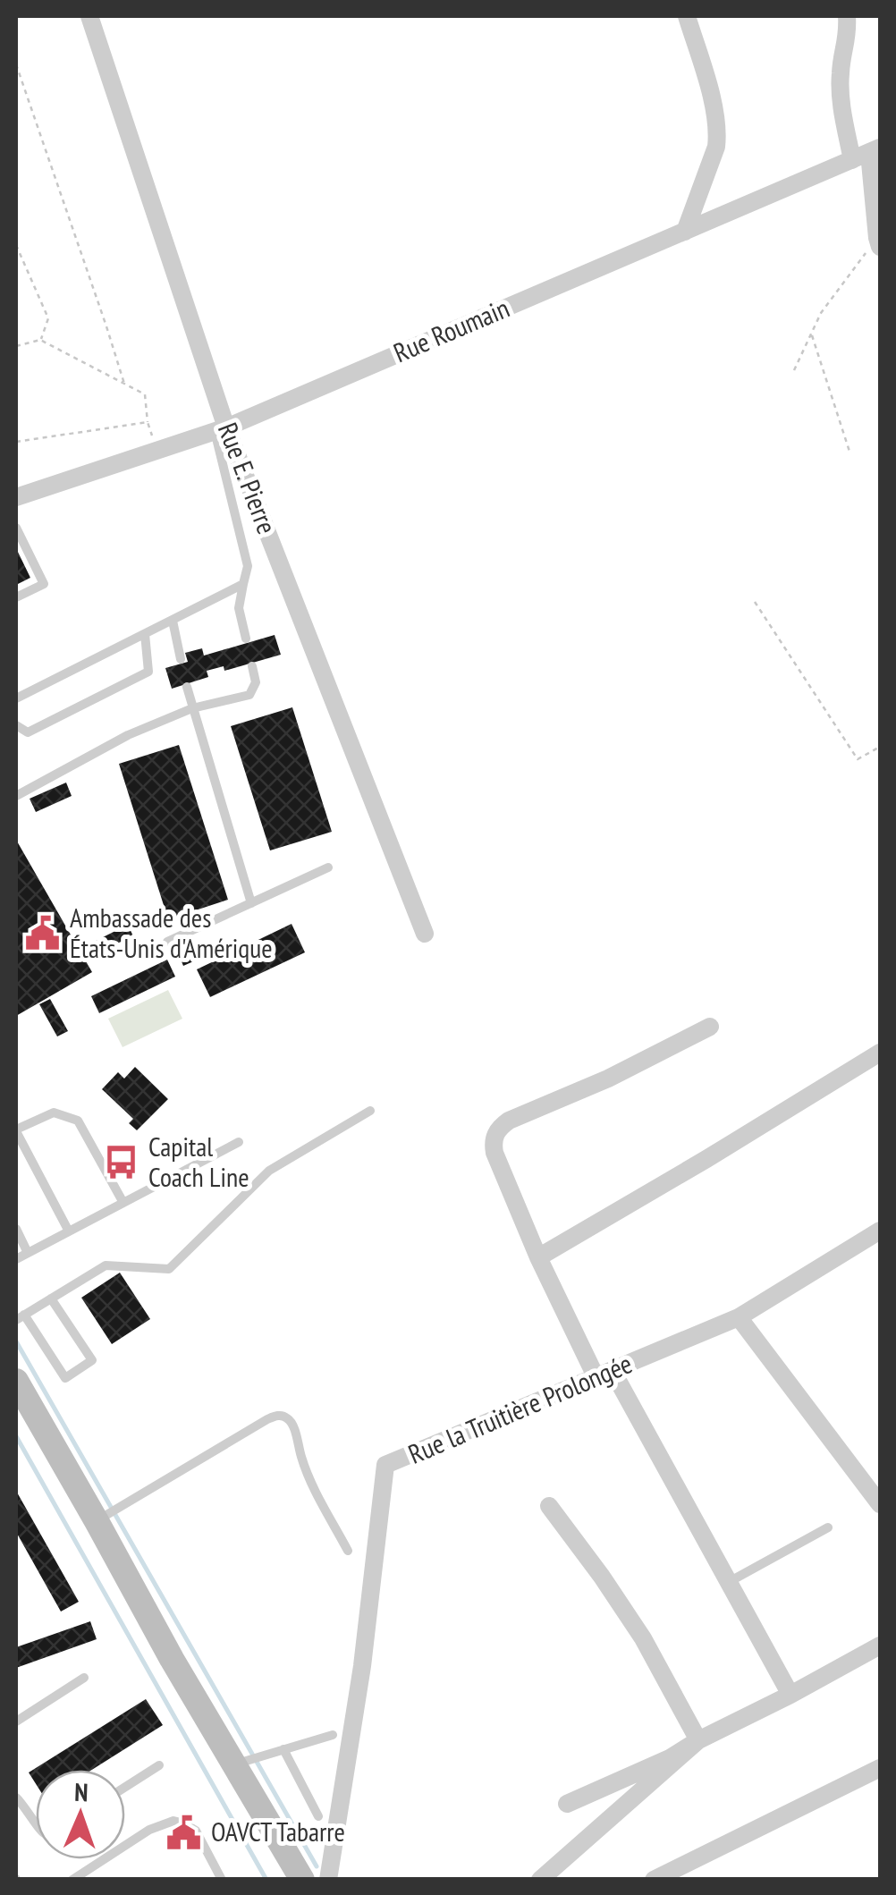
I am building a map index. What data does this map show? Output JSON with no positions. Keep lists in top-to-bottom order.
{
  "streets": {
    "street": ["Rue Roumain", "Rue E. Pierre", "Rue la Truitière Prolongée"]
  },
  "crossings": [
    ["Rue Roumain", "Rue E. Pierre"]
  ],
  "places": {
    "public building": ["Ambassade des États-Unis d'Amérique", "OAVCT Tabarre"],
    "bus stop": ["Capital Coach Line"]
  },
  "north": "top"
}
